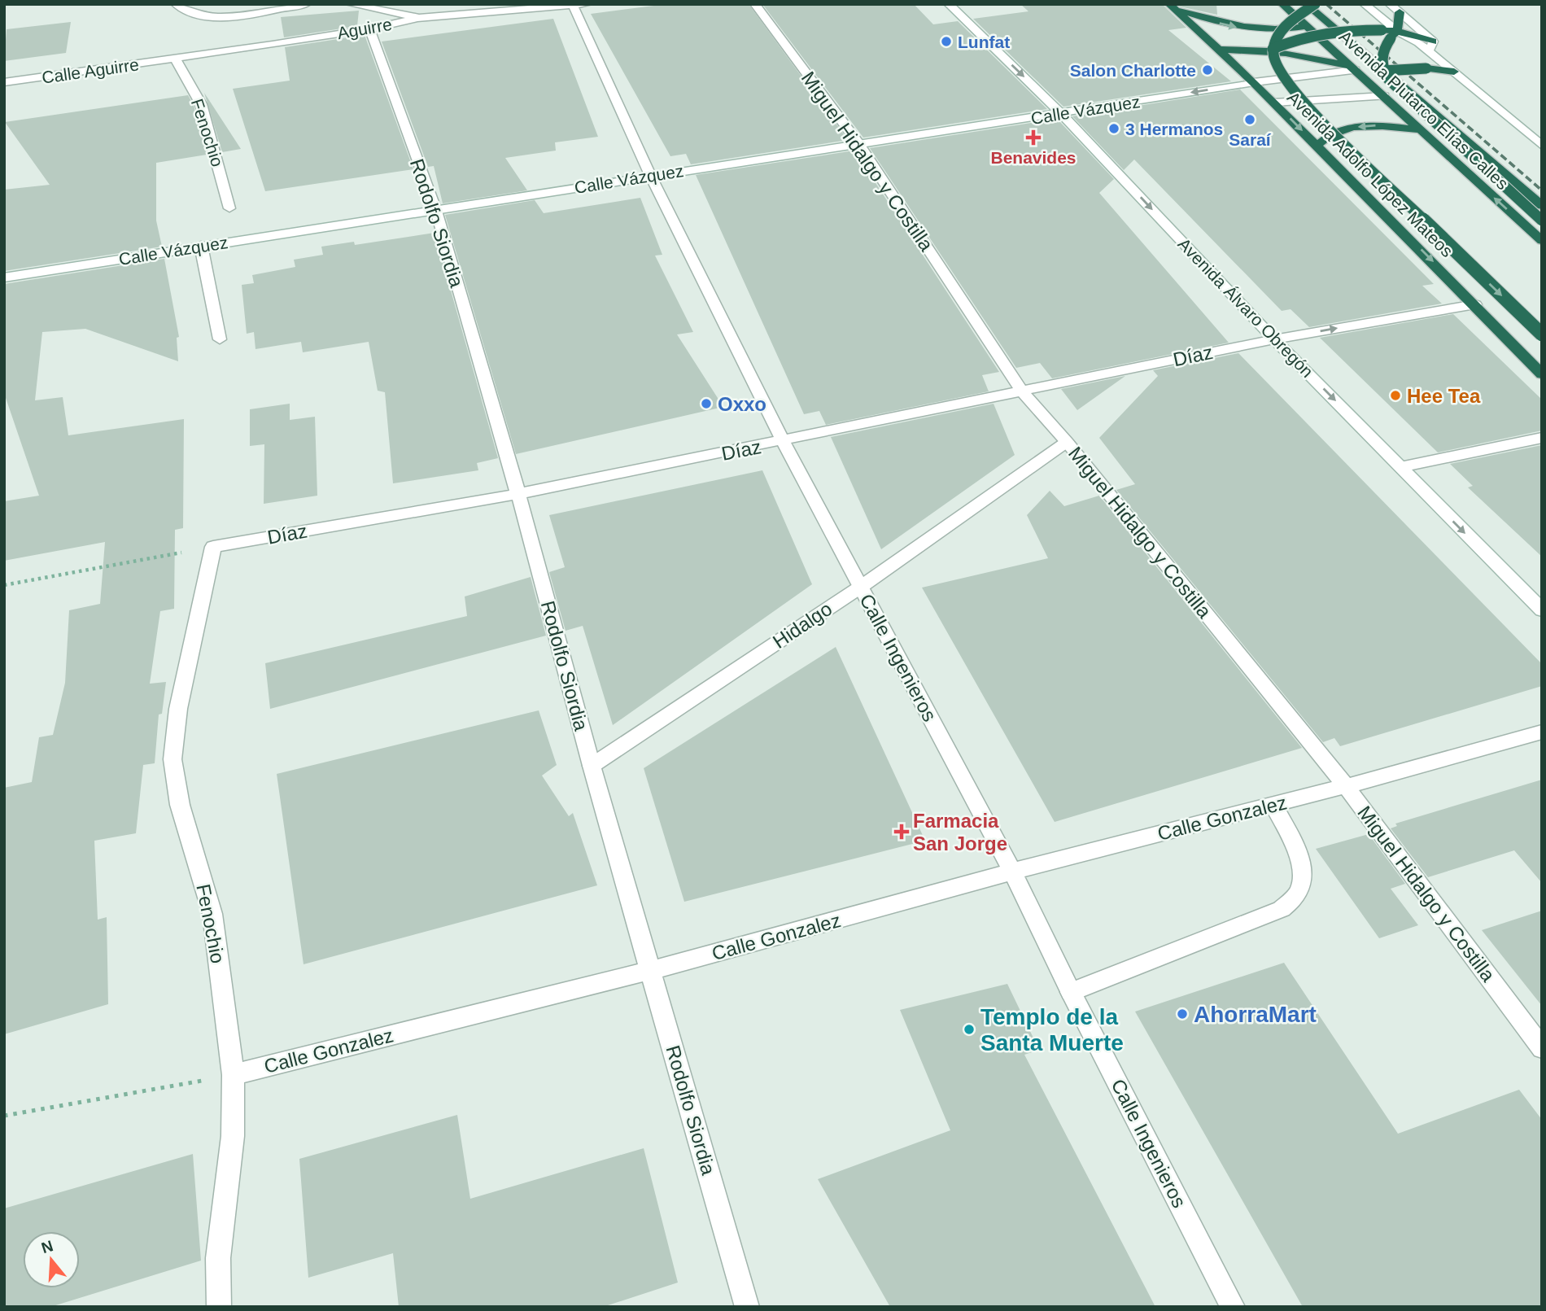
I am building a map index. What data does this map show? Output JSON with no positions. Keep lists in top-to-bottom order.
{
  "streets": {
    "highway": ["Avenida Plutarco Elías Calles", "Avenida Adolfo López Mateos"],
    "street": [
      "Aguirre",
      "Calle Aguirre",
      "Calle Vázquez",
      "Fenochio",
      "Miguel Hidalgo y Costilla",
      "Rodolfo Siordia",
      "Avenida Álvaro Obregón",
      "Díaz",
      "Hidalgo",
      "Calle Ingenieros",
      "Calle Gonzalez"
    ]
  },
  "crossings": [
    ["Aguirre", "Calle Aguirre"],
    ["Aguirre", "Fenochio"],
    ["Aguirre", "Rodolfo Siordia"],
    ["Aguirre", "Calle Ingenieros"],
    ["Calle Aguirre", "Fenochio"],
    ["Calle Vázquez", "Avenida Plutarco Elías Calles"],
    ["Calle Vázquez", "Miguel Hidalgo y Costilla"],
    ["Calle Vázquez", "Avenida Adolfo López Mateos"],
    ["Calle Vázquez", "Rodolfo Siordia"],
    ["Calle Vázquez", "Avenida Álvaro Obregón"],
    ["Calle Vázquez", "Calle Ingenieros"],
    ["Fenochio", "Díaz"],
    ["Fenochio", "Calle Gonzalez"],
    ["Miguel Hidalgo y Costilla", "Díaz"],
    ["Miguel Hidalgo y Costilla", "Hidalgo"],
    ["Miguel Hidalgo y Costilla", "Calle Gonzalez"],
    ["Avenida Adolfo López Mateos", "Díaz"],
    ["Rodolfo Siordia", "Díaz"],
    ["Rodolfo Siordia", "Hidalgo"],
    ["Rodolfo Siordia", "Calle Gonzalez"],
    ["Avenida Álvaro Obregón", "Díaz"],
    ["Díaz", "Calle Ingenieros"],
    ["Hidalgo", "Calle Ingenieros"],
    ["Calle Ingenieros", "Calle Gonzalez"]
  ],
  "one_way": ["Avenida Álvaro Obregón"],
  "places": {
    "other": [
      "Lunfat",
      "Salon Charlotte",
      "Saraí",
      "3 Hermanos",
      "Hee Tea",
      "Oxxo",
      "AhorraMart",
      "Templo de la Santa Muerte"
    ],
    "health": ["Benavides", "Farmacia San Jorge"]
  },
  "north": "top"
}
